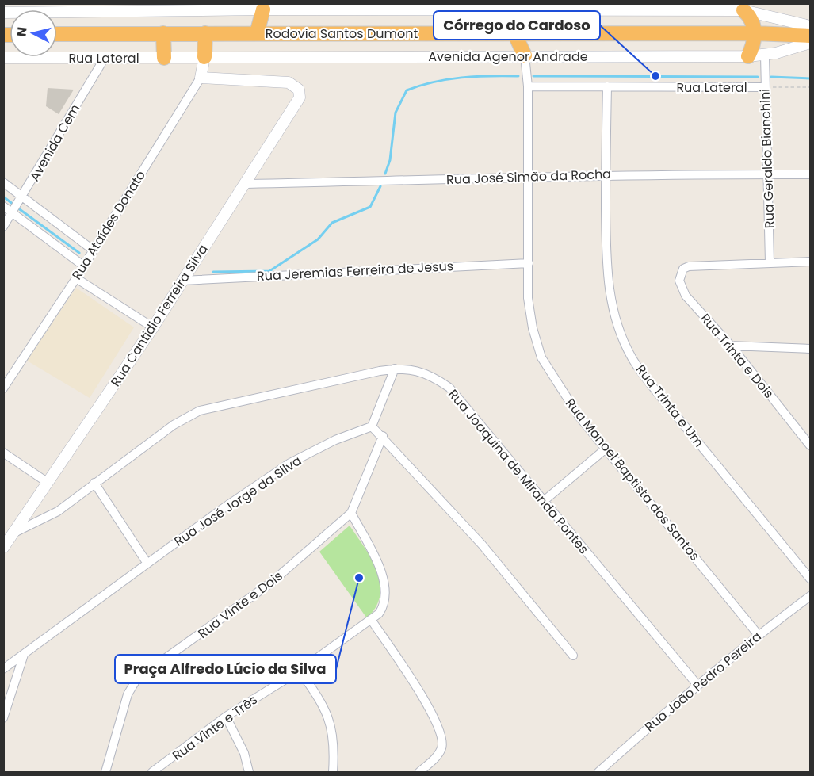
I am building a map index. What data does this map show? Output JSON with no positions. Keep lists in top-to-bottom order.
{
  "streets": {
    "highway": ["Rodovia Santos Dumont"],
    "street": [
      "Avenida Agenor Andrade",
      "Rua Lateral",
      "Avenida Cem",
      "Rua Geraldo Bianchini",
      "Rua José Simão da Rocha",
      "Rua Ataídes Donato",
      "Rua Jeremias Ferreira de Jesus",
      "Rua Cantidio Ferreira Silva",
      "Rua Trinta e Dois",
      "Rua Trinta e Um",
      "Rua Joaquina de Miranda Pontes",
      "Rua Manoel Baptista dos Santos",
      "Rua José Jorge da Silva",
      "Rua Vinte e Dois",
      "Rua João Pedro Pereira",
      "Rua Vinte e Três"
    ]
  },
  "crossings": [
    ["Rodovia Santos Dumont", "Avenida Agenor Andrade"],
    ["Avenida Agenor Andrade", "Rua Lateral"],
    ["Avenida Agenor Andrade", "Rua Geraldo Bianchini"],
    ["Avenida Agenor Andrade", "Rua Ataídes Donato"],
    ["Avenida Agenor Andrade", "Rua Manoel Baptista dos Santos"],
    ["Rua Lateral", "Avenida Cem"],
    ["Rua Lateral", "Rua Geraldo Bianchini"],
    ["Rua Lateral", "Rua Ataídes Donato"],
    ["Rua Lateral", "Rua Trinta e Um"],
    ["Rua Lateral", "Rua Manoel Baptista dos Santos"],
    ["Rua Geraldo Bianchini", "Rua José Simão da Rocha"],
    ["Rua Geraldo Bianchini", "Rua Trinta e Dois"],
    ["Rua José Simão da Rocha", "Rua Cantidio Ferreira Silva"],
    ["Rua José Simão da Rocha", "Rua Trinta e Um"],
    ["Rua José Simão da Rocha", "Rua Manoel Baptista dos Santos"],
    ["Rua Ataídes Donato", "Rua Cantidio Ferreira Silva"],
    ["Rua Jeremias Ferreira de Jesus", "Rua Cantidio Ferreira Silva"],
    ["Rua Jeremias Ferreira de Jesus", "Rua Manoel Baptista dos Santos"],
    ["Rua Cantidio Ferreira Silva", "Rua Joaquina de Miranda Pontes"],
    ["Rua Joaquina de Miranda Pontes", "Rua João Pedro Pereira"],
    ["Rua Manoel Baptista dos Santos", "Rua João Pedro Pereira"],
    ["Rua Vinte e Dois", "Rua Vinte e Três"]
  ],
  "places": ["Córrego do Cardoso", "Praça Alfredo Lúcio da Silva"],
  "north": "left"
}
